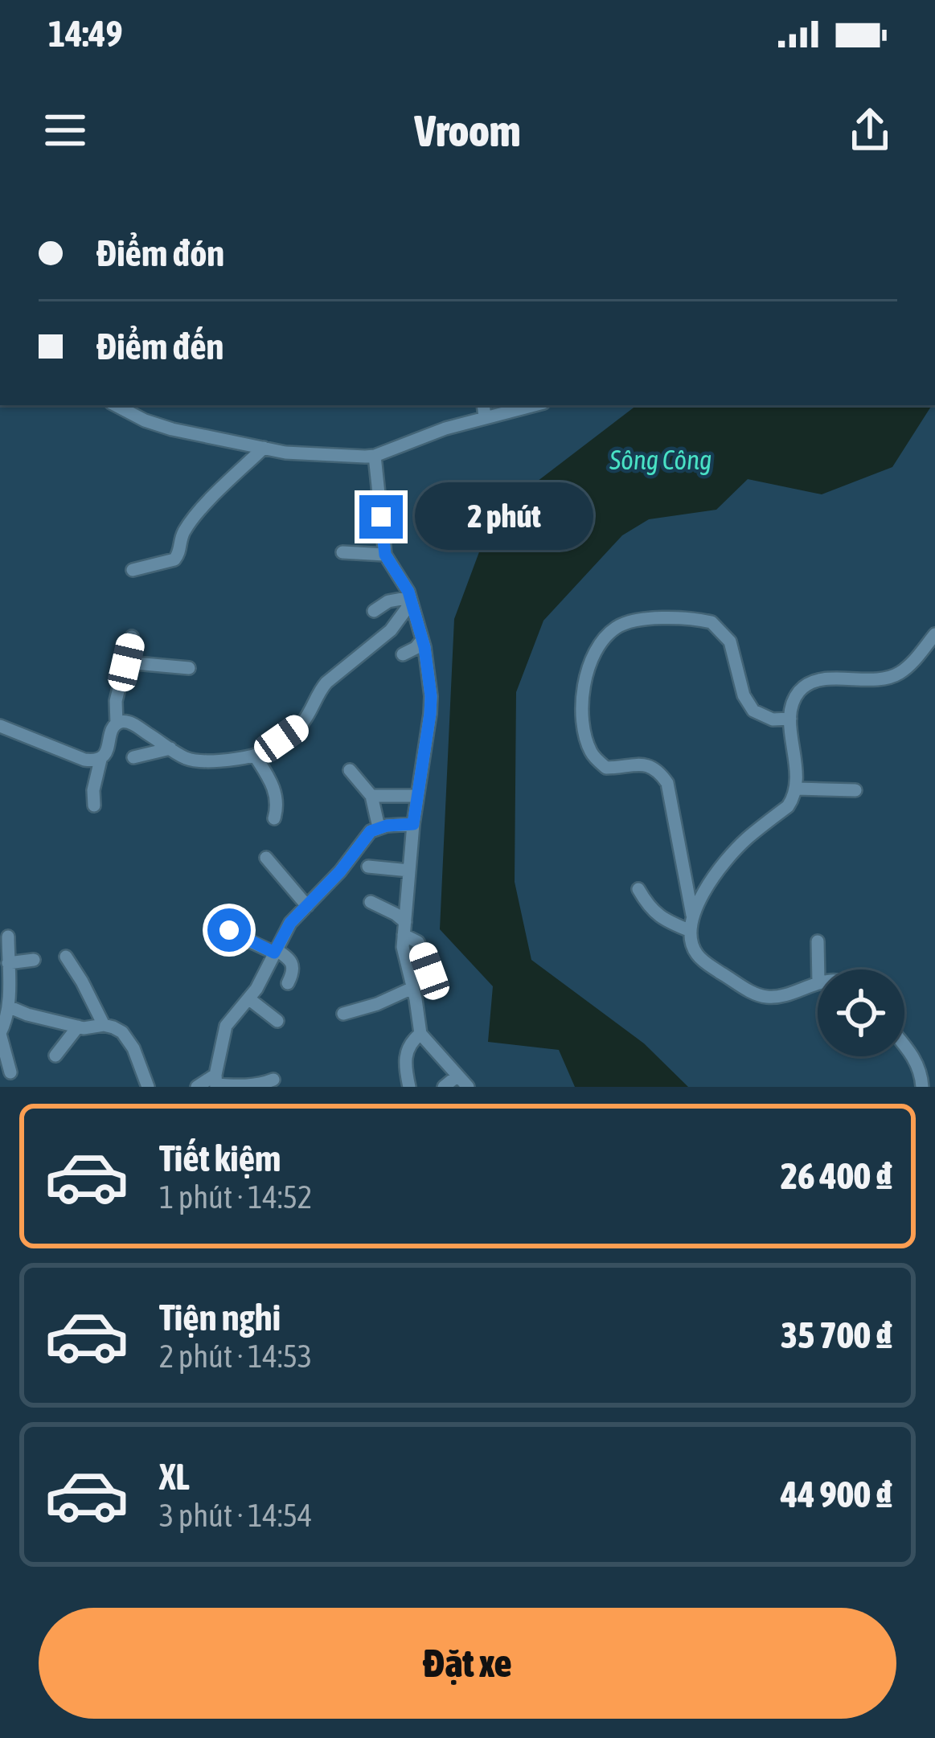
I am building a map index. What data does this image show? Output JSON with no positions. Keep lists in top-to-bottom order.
{
  "water": ["Sông Công"],
  "page": {
    "status": "14:49",
    "header": "Vroom",
    "banner": ["Điểm đón", "Điểm đến"],
    "bubble": "2 phút",
    "list": [
      {
        "name": "Tiết kiệm",
        "note": "1 phút · 14:52",
        "value": "26 400 ₫"
      },
      {
        "name": "Tiện nghi",
        "note": "2 phút · 14:53",
        "value": "35 700 ₫"
      },
      {
        "name": "XL",
        "note": "3 phút · 14:54",
        "value": "44 900 ₫"
      }
    ],
    "buttons": "Đặt xe"
  }
}
